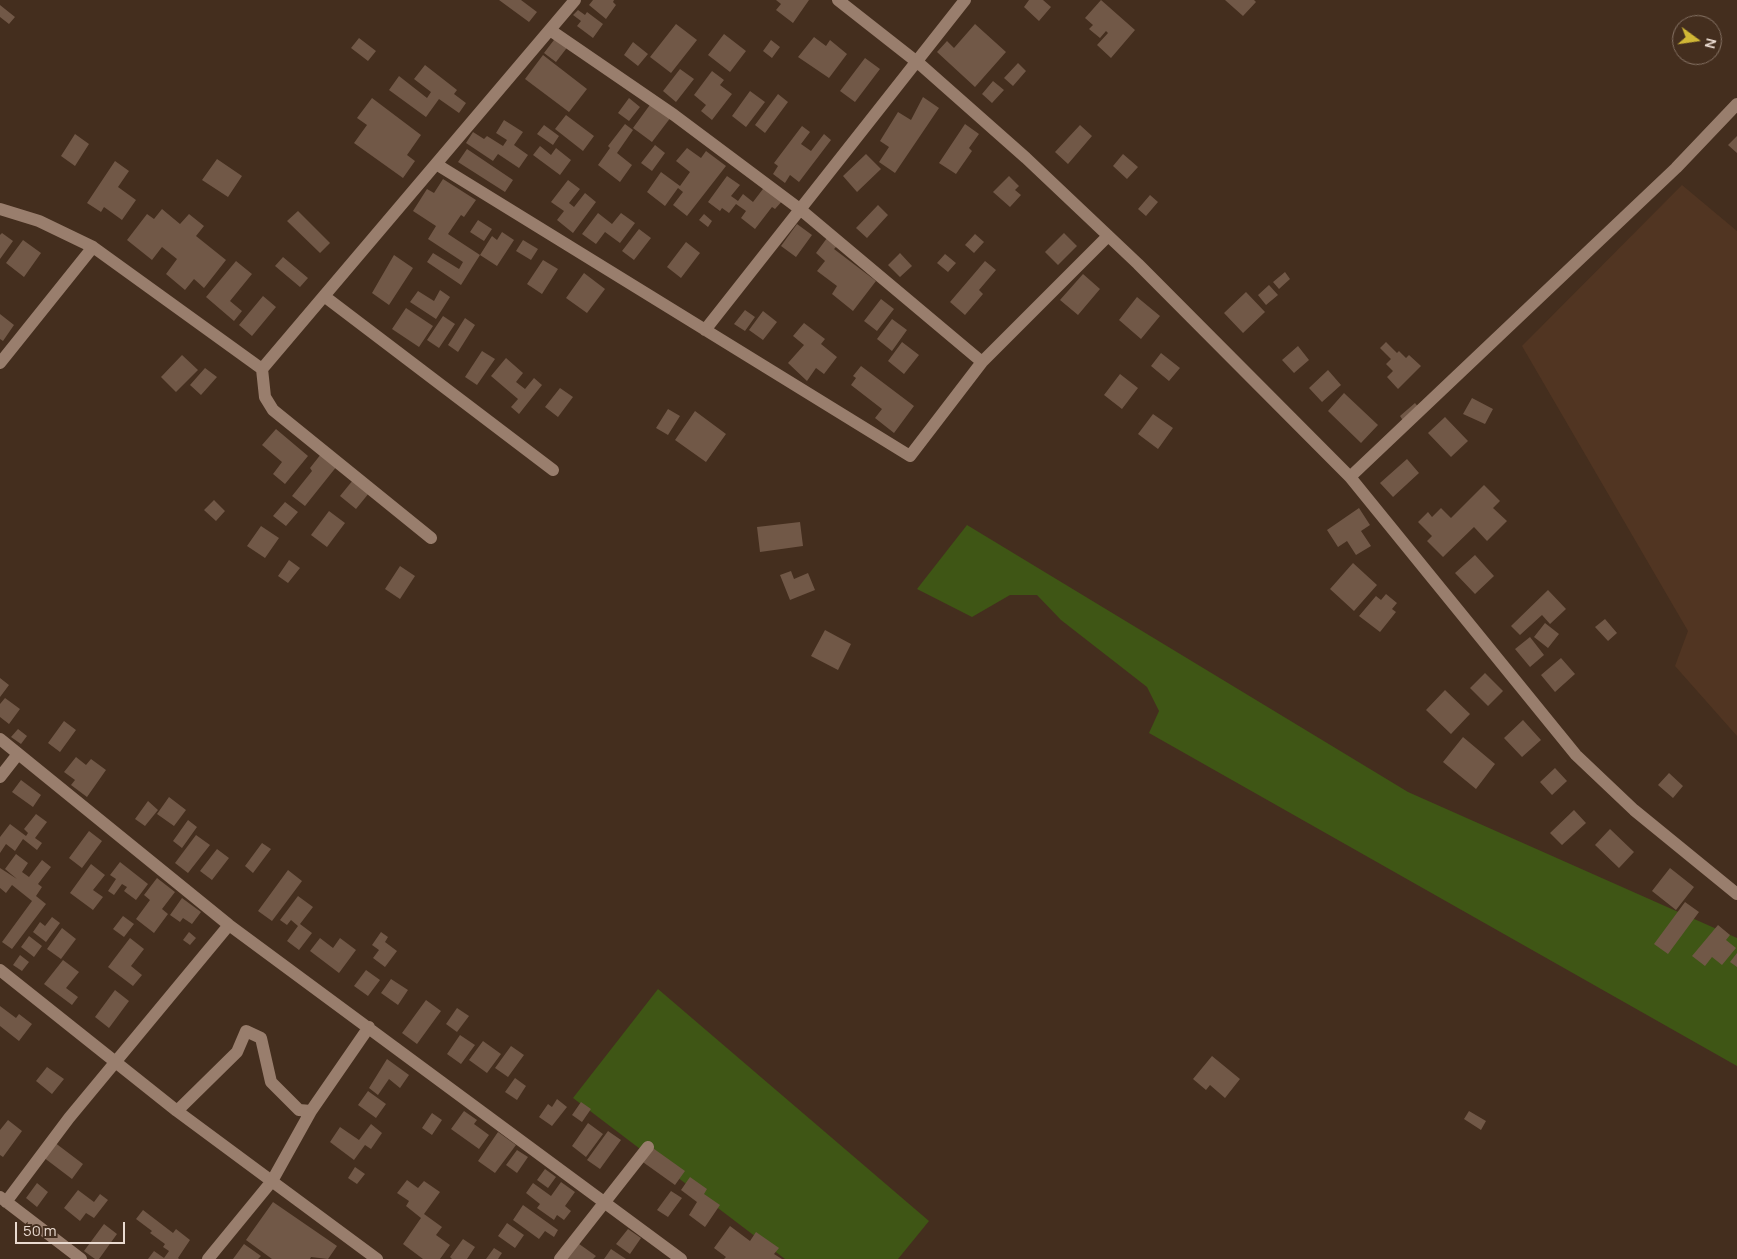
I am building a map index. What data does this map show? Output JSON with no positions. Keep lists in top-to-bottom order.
{
  "scale_bar": "50 m",
  "north": "right"
}
